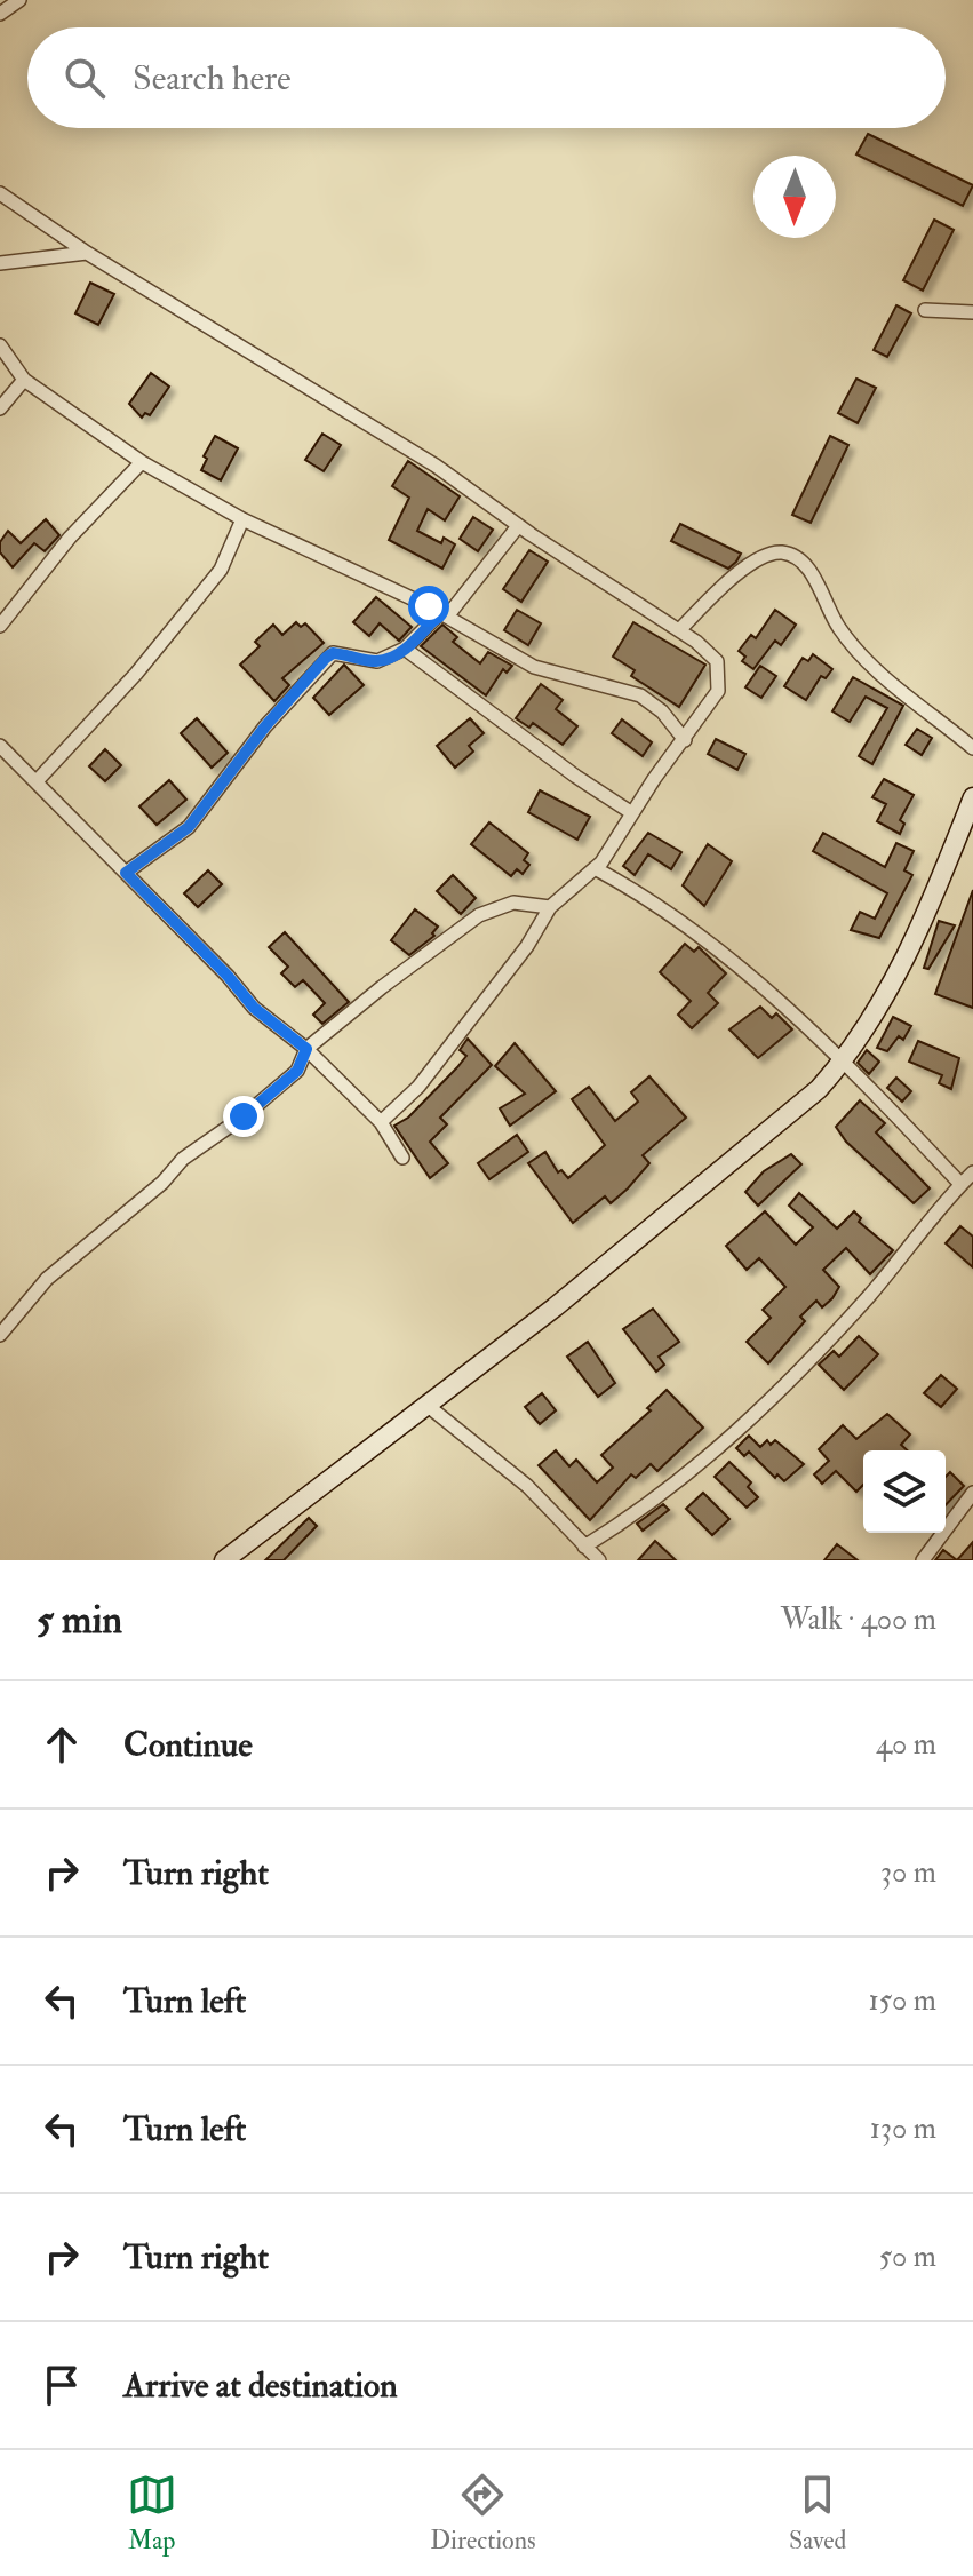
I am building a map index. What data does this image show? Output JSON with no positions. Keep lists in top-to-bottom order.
{
  "north": "bottom",
  "page": {
    "search": "Search here",
    "heading": ["5 min", "Walk · 400 m"],
    "list": [
      ["Continue", "40 m"],
      ["Turn right", "30 m"],
      ["Turn left", "150 m"],
      ["Turn left", "130 m"],
      ["Turn right", "50 m"],
      "Arrive at destination"
    ],
    "nav": ["Map", "Directions", "Saved"]
  }
}
